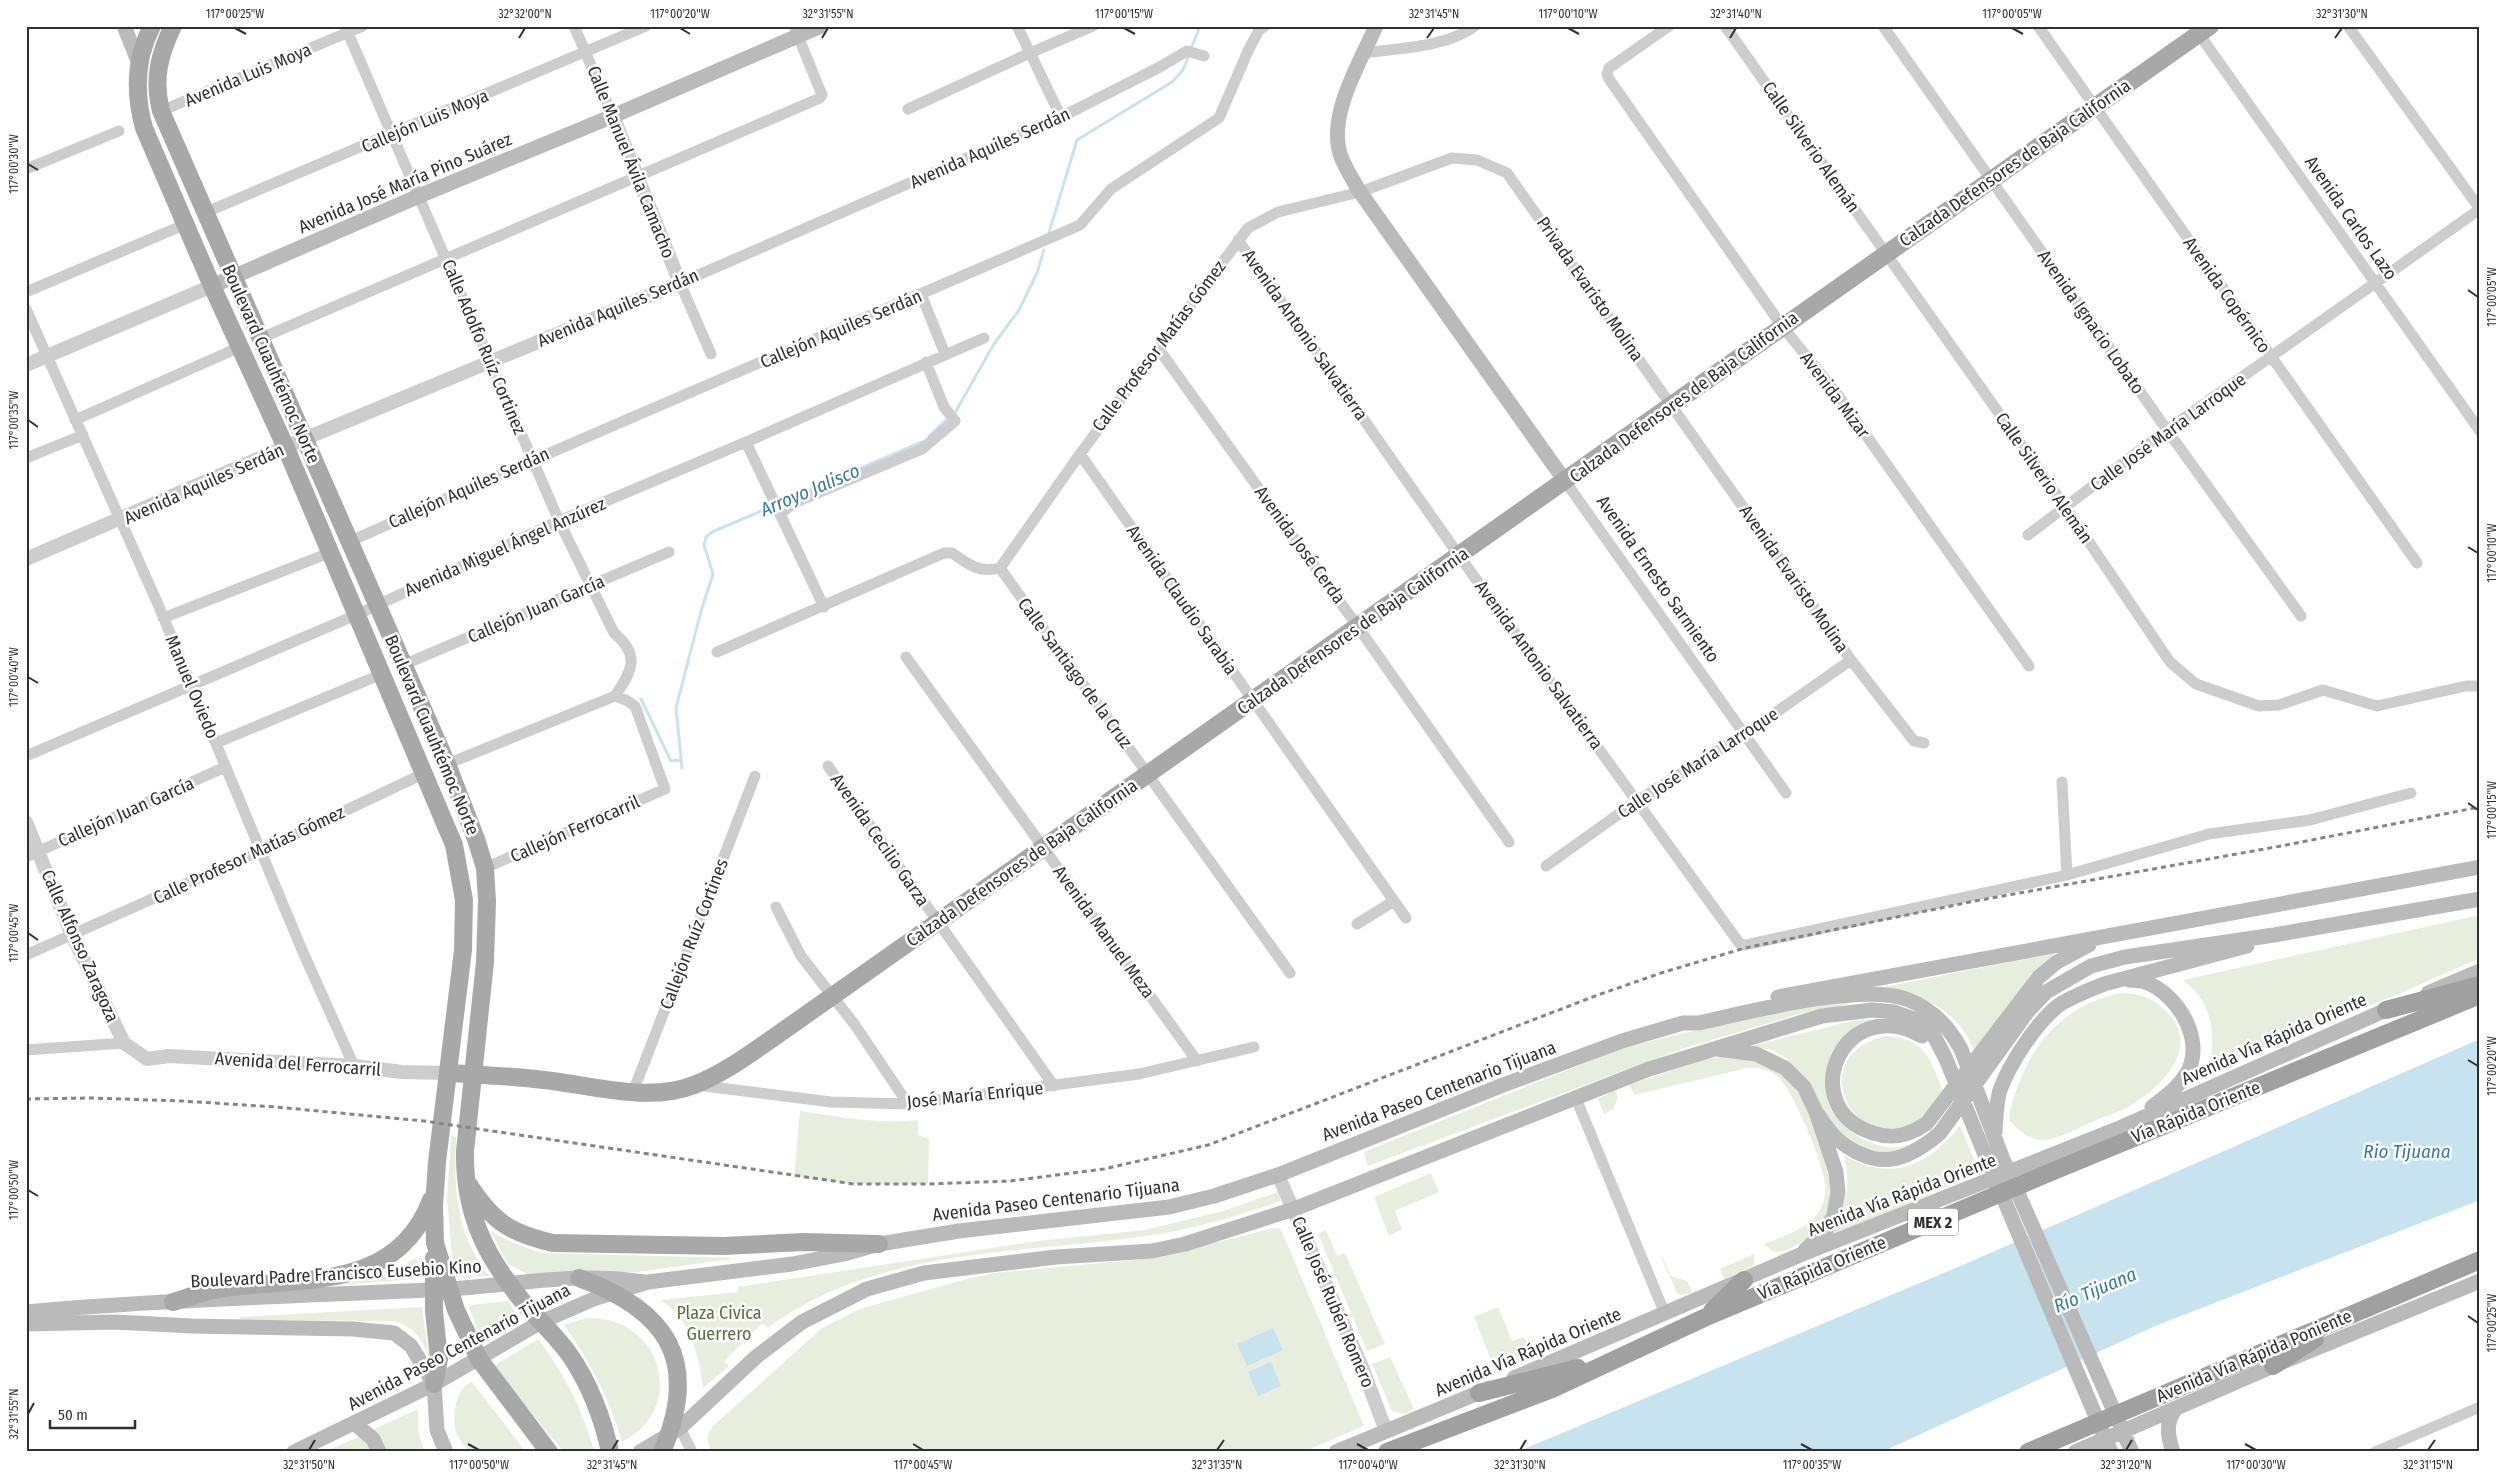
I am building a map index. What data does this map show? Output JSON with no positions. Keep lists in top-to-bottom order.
{
  "streets": {
    "highway": ["Vía Rápida Oriente", "MEX 2", "Avenida Vía Rápida Poniente"],
    "main road": [
      "Calzada Defensores de Baja California",
      "Avenida José María Pino Suárez",
      "Boulevard Cuauhtémoc Norte",
      "Avenida Ernesto Sarmiento",
      "Avenida Vía Rápida Oriente",
      "Avenida Paseo Centenario Tijuana",
      "Boulevard Padre Francisco Eusebio Kino"
    ],
    "street": [
      "Avenida Luis Moya",
      "Callejón Luis Moya",
      "Calle Silverio Alemán",
      "Avenida Aquiles Serdán",
      "Calle Manuel Ávila Camacho",
      "Avenida Carlos Lazo",
      "Privada Evaristo Molina",
      "Avenida Copérnico",
      "Avenida Ignacio Lobato",
      "Callejón Aquiles Serdán",
      "Avenida Antonio Salvatierra",
      "Calle Profesor Matías Gómez",
      "Calle Adolfo Ruíz Cortinez",
      "Avenida Mizar",
      "Calle José María Larroque",
      "Avenida José Cerda",
      "Avenida Miguel Ángel Anzúrez",
      "Avenida Evaristo Molina",
      "Avenida Claudio Sarabia",
      "Callejón Juan García",
      "Calle Santiago de la Cruz",
      "Manuel Oviedo",
      "Callejón Ferrocarril",
      "Avenida Cecilio Garza",
      "Avenida Manuel Meza",
      "Callejón Ruíz Cortines",
      "Calle Alfonso Zaragoza",
      "Avenida del Ferrocarril",
      "José María Enrique",
      "Calle José Rubén Romero"
    ]
  },
  "crossings": [
    ["Avenida Luis Moya", "Calle Adolfo Ruíz Cortinez"],
    ["Avenida Luis Moya", "Boulevard Cuauhtémoc Norte"],
    ["Callejón Luis Moya", "Calle Manuel Ávila Camacho"],
    ["Callejón Luis Moya", "Calle Adolfo Ruíz Cortinez"],
    ["Callejón Luis Moya", "Boulevard Cuauhtémoc Norte"],
    ["Calle Silverio Alemán", "Calzada Defensores de Baja California"],
    ["Calle Silverio Alemán", "Calle José María Larroque"],
    ["Avenida Aquiles Serdán", "Calle Manuel Ávila Camacho"],
    ["Avenida Aquiles Serdán", "Calle Adolfo Ruíz Cortinez"],
    ["Avenida Aquiles Serdán", "Boulevard Cuauhtémoc Norte"],
    ["Avenida Aquiles Serdán", "Manuel Oviedo"],
    ["Calle Manuel Ávila Camacho", "Avenida José María Pino Suárez"],
    ["Calzada Defensores de Baja California", "Avenida Carlos Lazo"],
    ["Calzada Defensores de Baja California", "Privada Evaristo Molina"],
    ["Calzada Defensores de Baja California", "Avenida Copérnico"],
    ["Calzada Defensores de Baja California", "Avenida Ignacio Lobato"],
    ["Calzada Defensores de Baja California", "Avenida Antonio Salvatierra"],
    ["Calzada Defensores de Baja California", "Boulevard Cuauhtémoc Norte"],
    ["Calzada Defensores de Baja California", "Avenida Mizar"],
    ["Calzada Defensores de Baja California", "Avenida José Cerda"],
    ["Calzada Defensores de Baja California", "Avenida Ernesto Sarmiento"],
    ["Calzada Defensores de Baja California", "Avenida Evaristo Molina"],
    ["Calzada Defensores de Baja California", "Avenida Claudio Sarabia"],
    ["Calzada Defensores de Baja California", "Calle Santiago de la Cruz"],
    ["Calzada Defensores de Baja California", "Avenida Cecilio Garza"],
    ["Calzada Defensores de Baja California", "Avenida Manuel Meza"],
    ["Calzada Defensores de Baja California", "Callejón Ruíz Cortines"],
    ["Calzada Defensores de Baja California", "Avenida del Ferrocarril"],
    ["Calzada Defensores de Baja California", "José María Enrique"],
    ["Avenida José María Pino Suárez", "Calle Adolfo Ruíz Cortinez"],
    ["Avenida José María Pino Suárez", "Boulevard Cuauhtémoc Norte"],
    ["Avenida José María Pino Suárez", "Manuel Oviedo"],
    ["Avenida Carlos Lazo", "Calle José María Larroque"],
    ["Privada Evaristo Molina", "Calle Profesor Matías Gómez"],
    ["Privada Evaristo Molina", "Avenida Evaristo Molina"],
    ["Avenida Copérnico", "Calle José María Larroque"],
    ["Avenida Ignacio Lobato", "Calle José María Larroque"],
    ["Callejón Aquiles Serdán", "Calle Adolfo Ruíz Cortinez"],
    ["Callejón Aquiles Serdán", "Boulevard Cuauhtémoc Norte"],
    ["Avenida Antonio Salvatierra", "Calle Profesor Matías Gómez"],
    ["Avenida Antonio Salvatierra", "Calle José María Larroque"],
    ["Calle Profesor Matías Gómez", "Boulevard Cuauhtémoc Norte"],
    ["Calle Profesor Matías Gómez", "Avenida José Cerda"],
    ["Calle Profesor Matías Gómez", "Avenida Ernesto Sarmiento"],
    ["Calle Profesor Matías Gómez", "Avenida Claudio Sarabia"],
    ["Calle Profesor Matías Gómez", "Calle Santiago de la Cruz"],
    ["Calle Profesor Matías Gómez", "Manuel Oviedo"],
    ["Calle Profesor Matías Gómez", "Calle Alfonso Zaragoza"],
    ["Calle Adolfo Ruíz Cortinez", "Avenida Miguel Ángel Anzúrez"],
    ["Calle Adolfo Ruíz Cortinez", "Callejón Juan García"],
    ["Calle Adolfo Ruíz Cortinez", "Callejón Ferrocarril"],
    ["Boulevard Cuauhtémoc Norte", "Avenida Miguel Ángel Anzúrez"],
    ["Boulevard Cuauhtémoc Norte", "Callejón Juan García"],
    ["Boulevard Cuauhtémoc Norte", "Callejón Ferrocarril"],
    ["Boulevard Cuauhtémoc Norte", "Avenida del Ferrocarril"],
    ["Boulevard Cuauhtémoc Norte", "Avenida Paseo Centenario Tijuana"],
    ["Boulevard Cuauhtémoc Norte", "Boulevard Padre Francisco Eusebio Kino"],
    ["Calle José María Larroque", "Avenida Ernesto Sarmiento"],
    ["Calle José María Larroque", "Avenida Evaristo Molina"],
    ["Avenida Miguel Ángel Anzúrez", "Manuel Oviedo"],
    ["Callejón Juan García", "Manuel Oviedo"],
    ["Callejón Juan García", "Calle Alfonso Zaragoza"],
    ["Manuel Oviedo", "Avenida del Ferrocarril"],
    ["Avenida Cecilio Garza", "José María Enrique"],
    ["Avenida Manuel Meza", "José María Enrique"],
    ["Calle Alfonso Zaragoza", "Avenida del Ferrocarril"],
    ["Avenida Vía Rápida Oriente", "Calle José Rubén Romero"],
    ["Avenida Paseo Centenario Tijuana", "Boulevard Padre Francisco Eusebio Kino"],
    ["Avenida Paseo Centenario Tijuana", "Calle José Rubén Romero"]
  ],
  "water": ["Arroyo Jalisco", "Rio Tijuana", "Río Tijuana"],
  "parks": ["Plaza Civica Guerrero"],
  "scale_bar": "50 m",
  "coordinates": [
    "117°00'25\"W",
    "32°32'00\"N",
    "117°00'20\"W",
    "32°31'55\"N",
    "117°00'15\"W",
    "32°31'45\"N",
    "117°00'10\"W",
    "32°31'40\"N",
    "117°00'05\"W",
    "32°31'30\"N",
    "117°00'30\"W",
    "117°00'35\"W",
    "117°00'40\"W",
    "117°00'45\"W",
    "117°00'50\"W",
    "32°31'50\"N",
    "32°31'35\"N",
    "32°31'20\"N",
    "32°31'15\"N"
  ]
}
